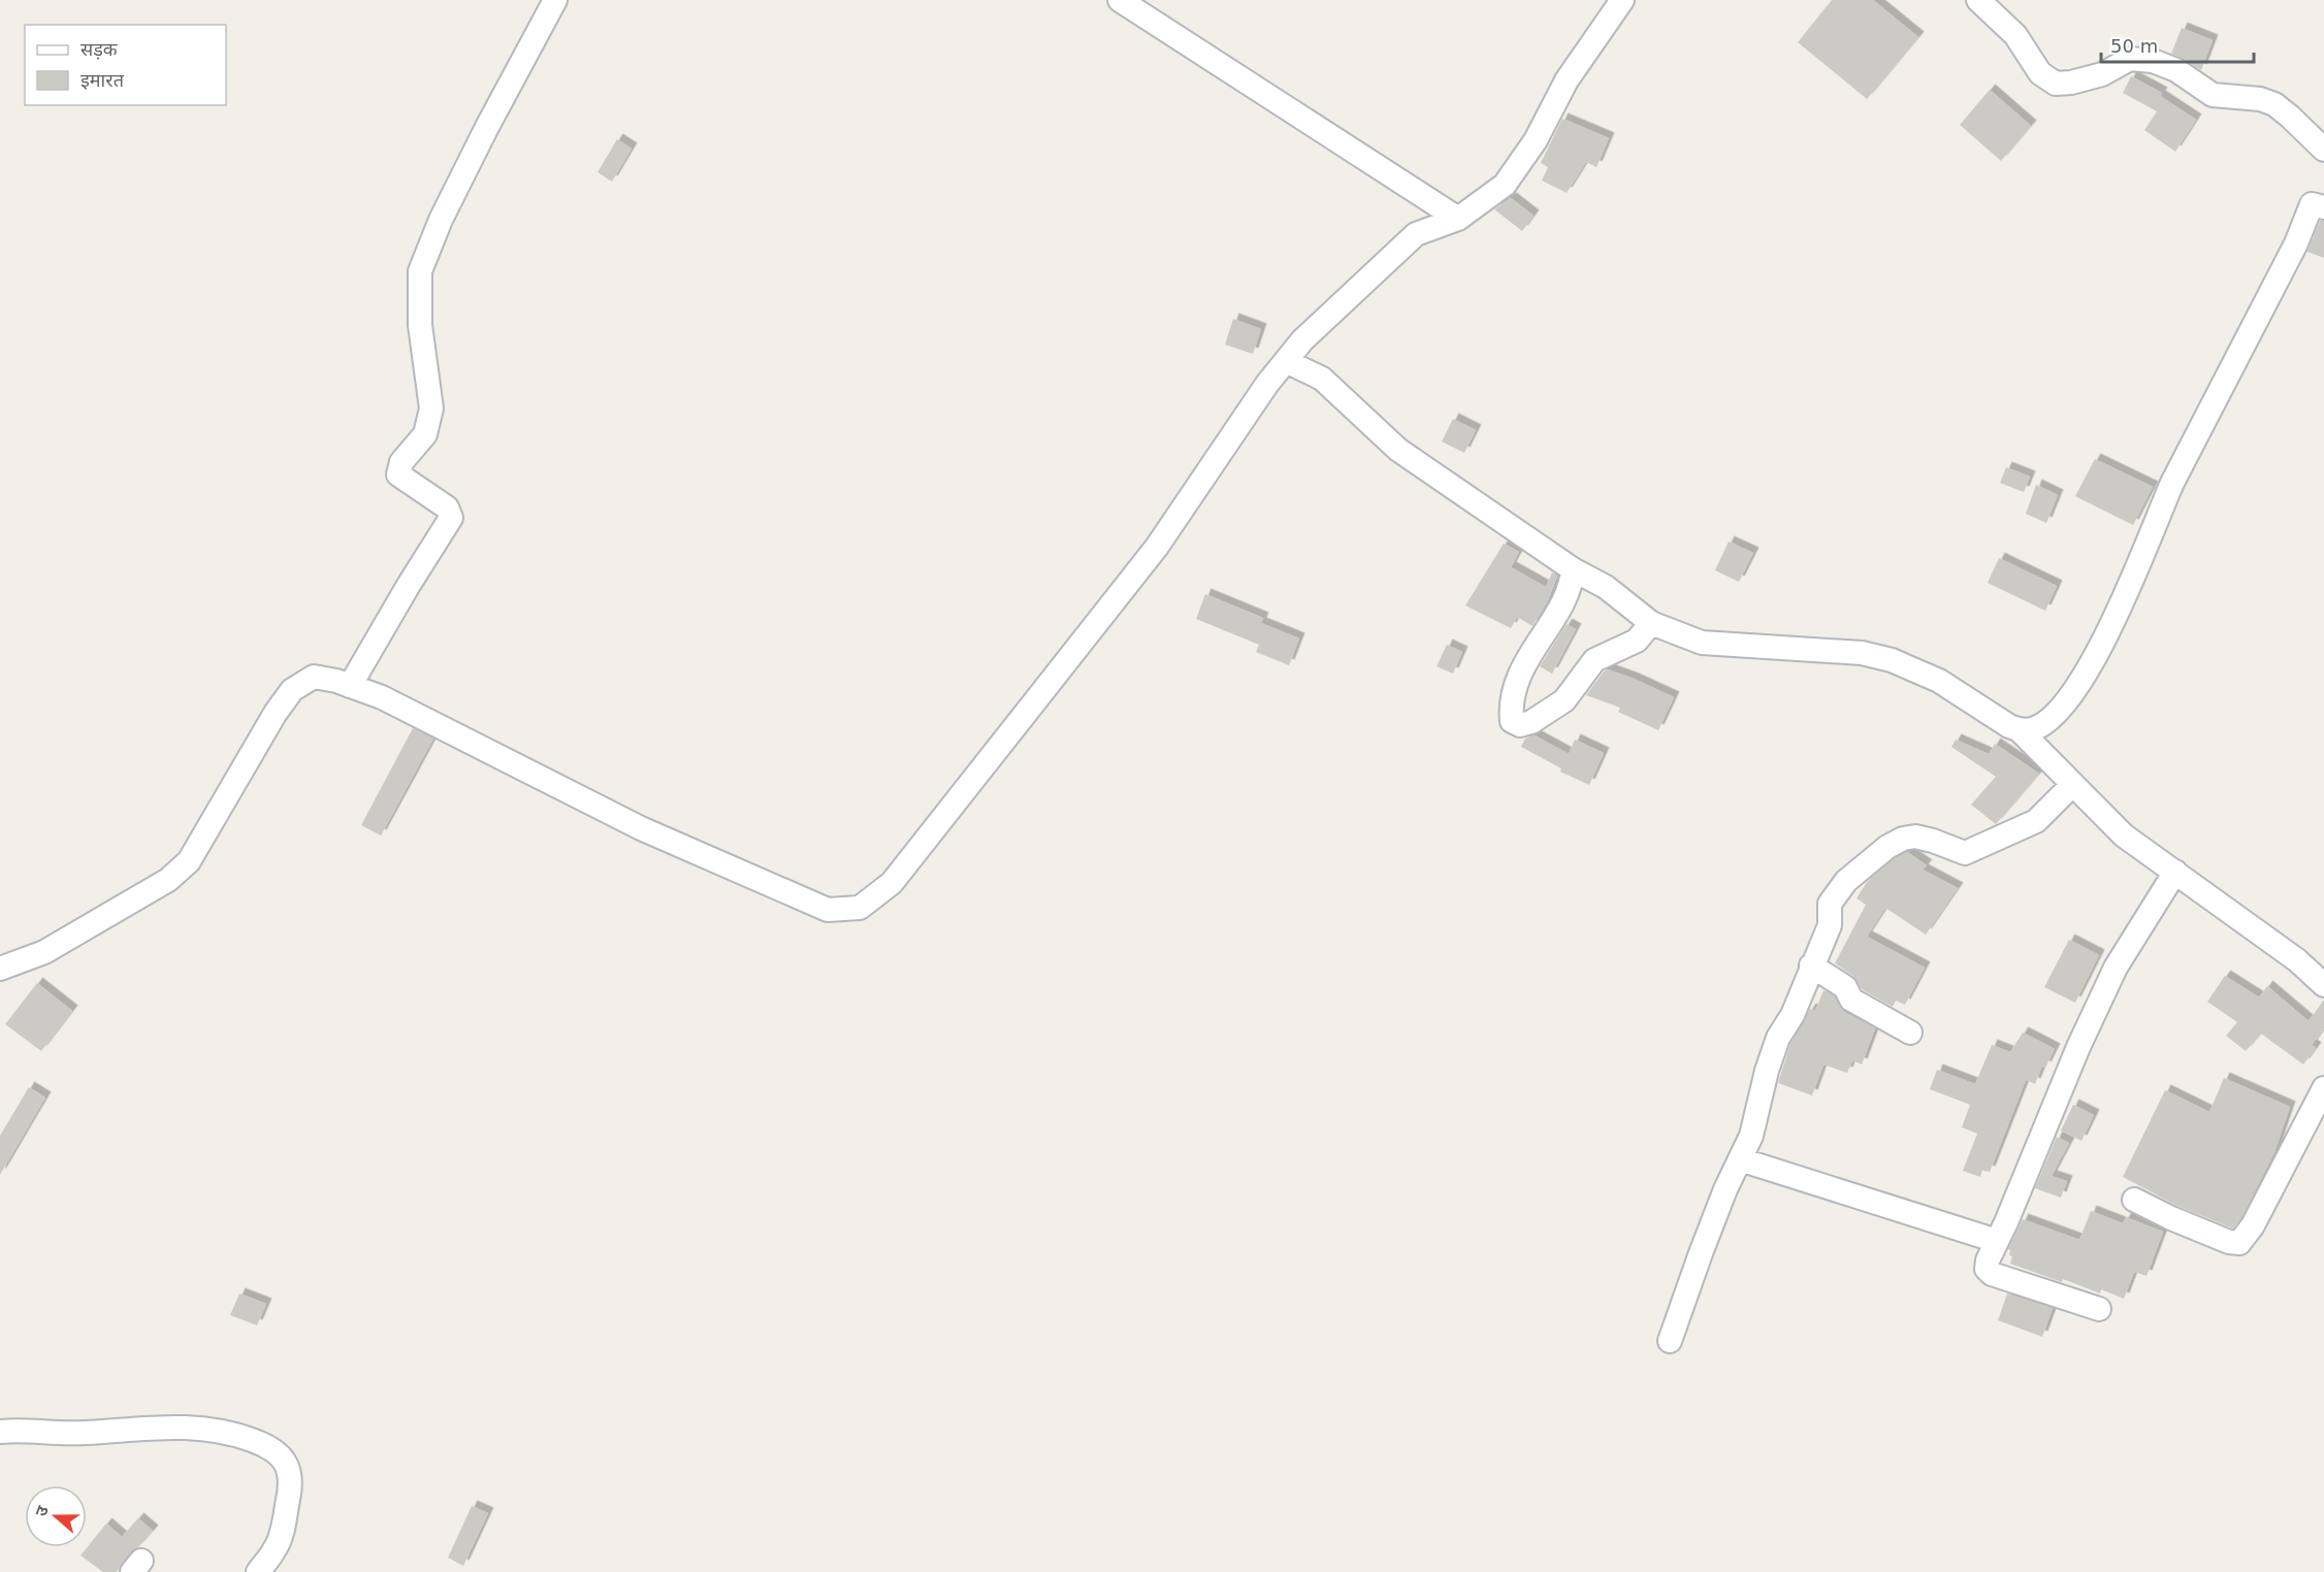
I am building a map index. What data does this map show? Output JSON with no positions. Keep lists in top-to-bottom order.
{
  "legend": ["सड़क", "इमारत"],
  "scale_bar": "50 m",
  "north": "left"
}
